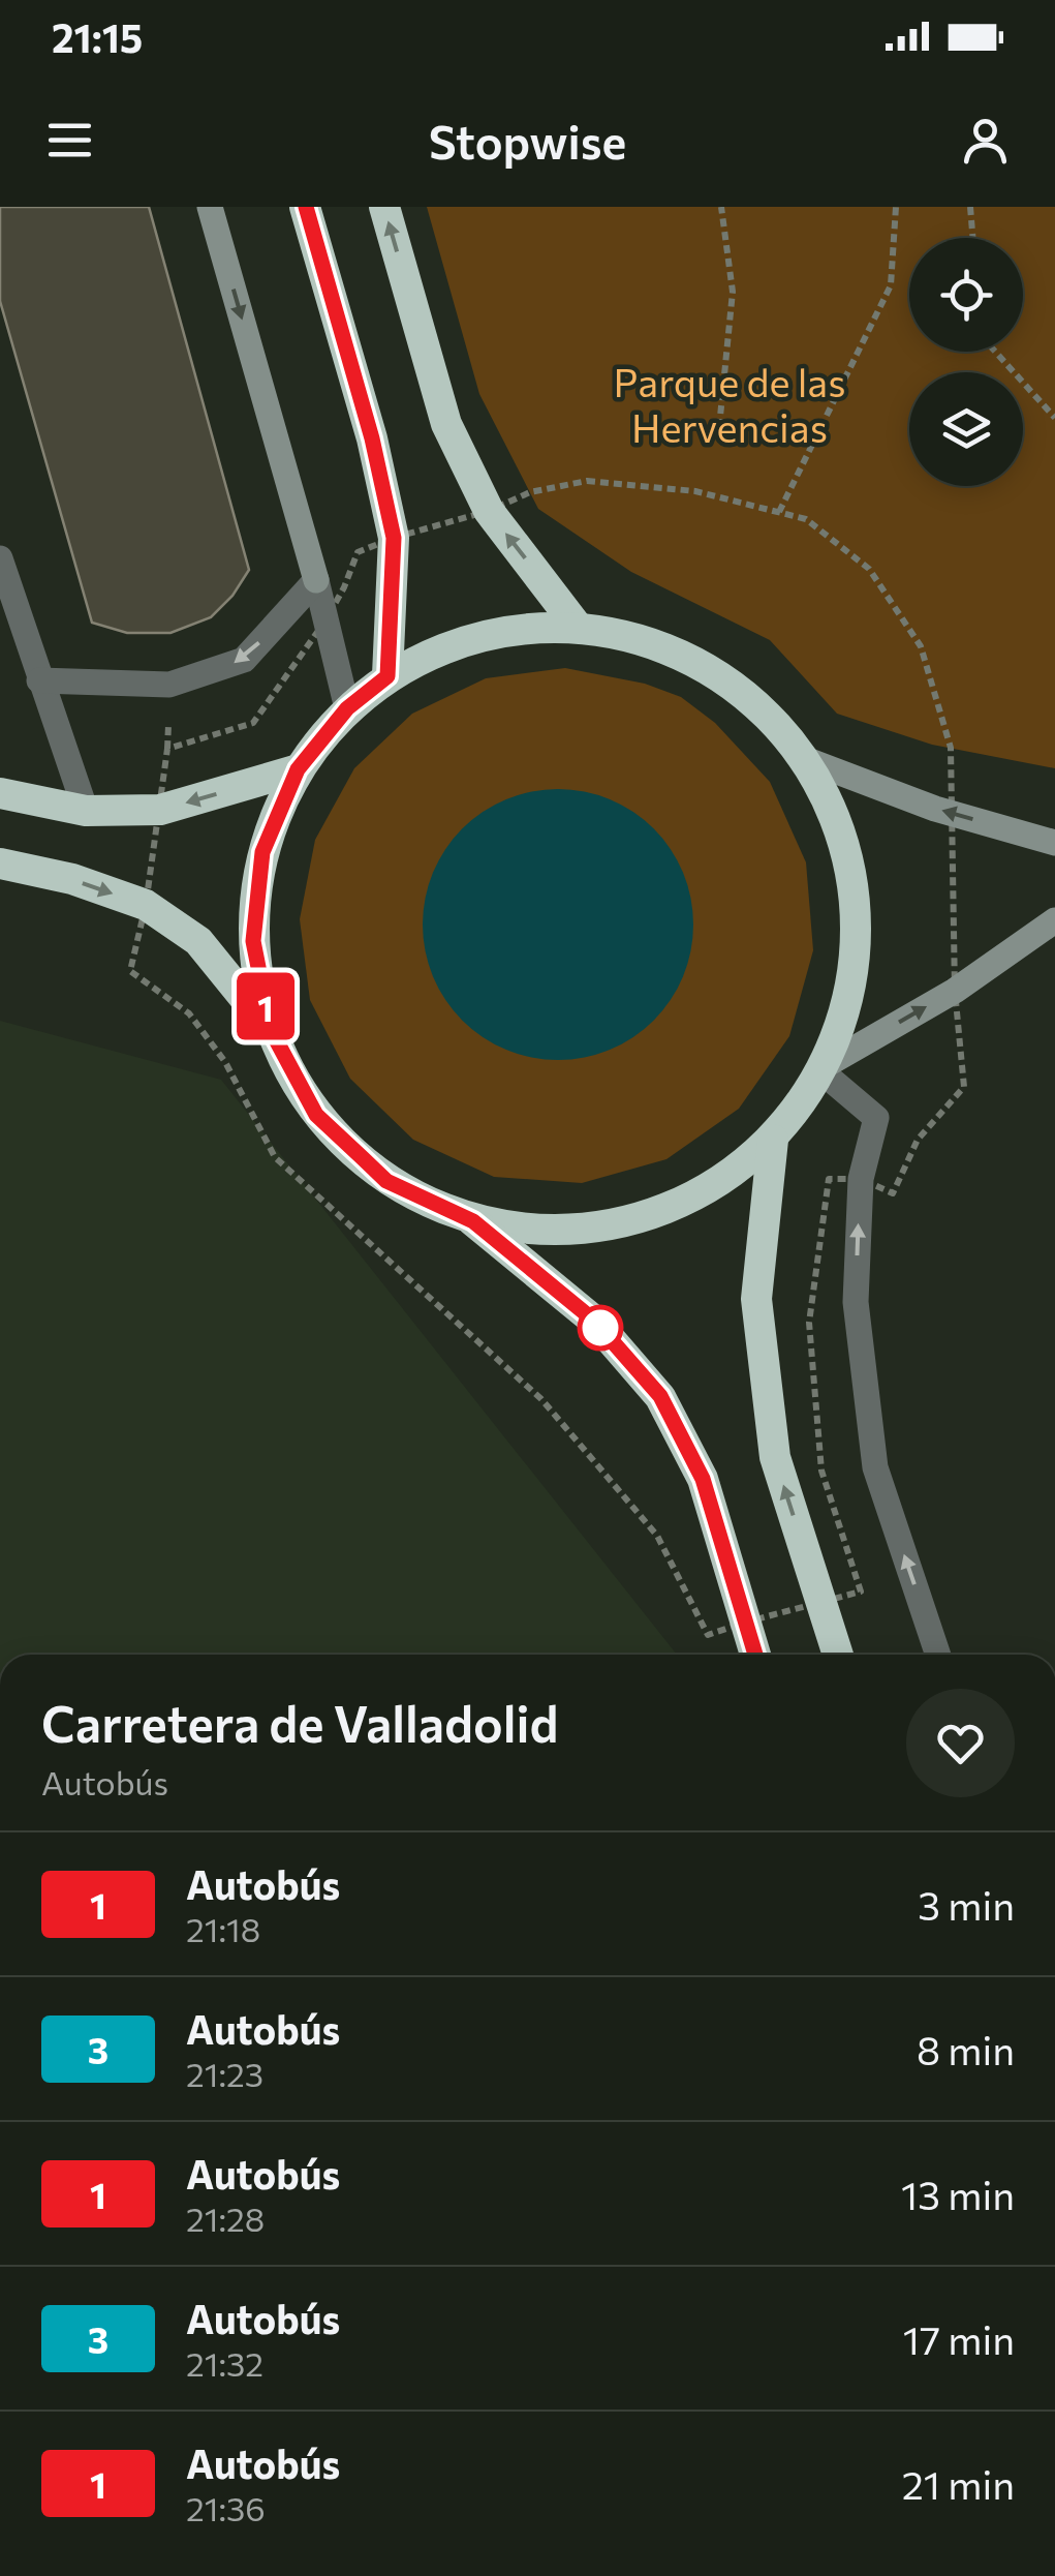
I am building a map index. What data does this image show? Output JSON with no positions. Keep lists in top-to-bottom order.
{
  "parks": ["Parque de las Hervencias"],
  "lines": ["bus line 1"],
  "page": {
    "status": "21:15",
    "header": "Stopwise",
    "on_map": "1",
    "heading": ["Carretera de Valladolid", "Autobús"],
    "list": [
      {
        "mark": "1",
        "name": "Autobús",
        "note": "21:18",
        "value": "3 min"
      },
      {
        "mark": "3",
        "name": "Autobús",
        "note": "21:23",
        "value": "8 min"
      },
      {
        "mark": "1",
        "name": "Autobús",
        "note": "21:28",
        "value": "13 min"
      },
      {
        "mark": "3",
        "name": "Autobús",
        "note": "21:32",
        "value": "17 min"
      },
      {
        "mark": "1",
        "name": "Autobús",
        "note": "21:36",
        "value": "21 min"
      }
    ]
  }
}
